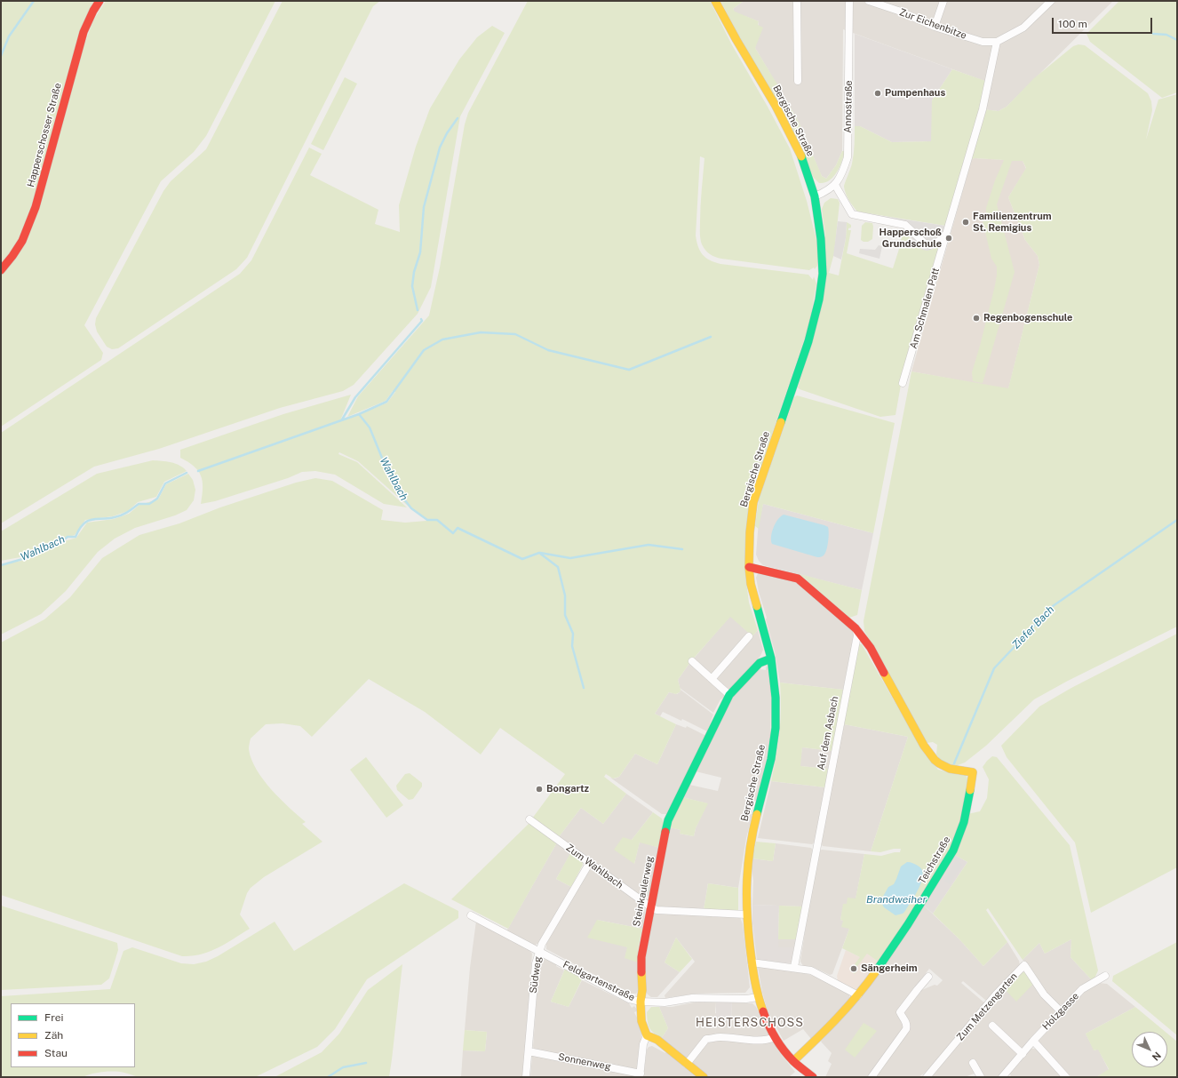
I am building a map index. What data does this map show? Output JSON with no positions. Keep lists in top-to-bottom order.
{
  "streets": {
    "street": [
      "Zur Eichenbitze",
      "Annostraße",
      "Bergische Straße",
      "Happerschosser Straße",
      "Am Schmalen Patt",
      "Auf dem Asbach",
      "Teichstraße",
      "Zum Wahlbach",
      "Steinkaulerweg",
      "Südweg",
      "Feldgartenstraße",
      "Zum Metzengarten",
      "Holzgasse",
      "Sonnenweg"
    ]
  },
  "crossings": [
    ["Zur Eichenbitze", "Am Schmalen Patt"],
    ["Annostraße", "Bergische Straße"],
    ["Bergische Straße", "Teichstraße"],
    ["Bergische Straße", "Zum Wahlbach"],
    ["Bergische Straße", "Steinkaulerweg"],
    ["Bergische Straße", "Feldgartenstraße"],
    ["Auf dem Asbach", "Teichstraße"],
    ["Zum Wahlbach", "Steinkaulerweg"],
    ["Zum Wahlbach", "Südweg"],
    ["Steinkaulerweg", "Feldgartenstraße"],
    ["Südweg", "Feldgartenstraße"],
    ["Südweg", "Sonnenweg"],
    ["Zum Metzengarten", "Holzgasse"]
  ],
  "districts": ["HEISTERSCHOSS"],
  "water": ["Wahlbach", "Ziefer Bach", "Brandweiher"],
  "places": [
    "Pumpenhaus",
    "Familienzentrum St. Remigius",
    "Happerschoß Grundschule",
    "Regenbogenschule",
    "Bongartz",
    "Sängerheim"
  ],
  "legend": ["Frei", "Zäh", "Stau"],
  "scale_bar": "100 m",
  "north": "bottom right"
}
